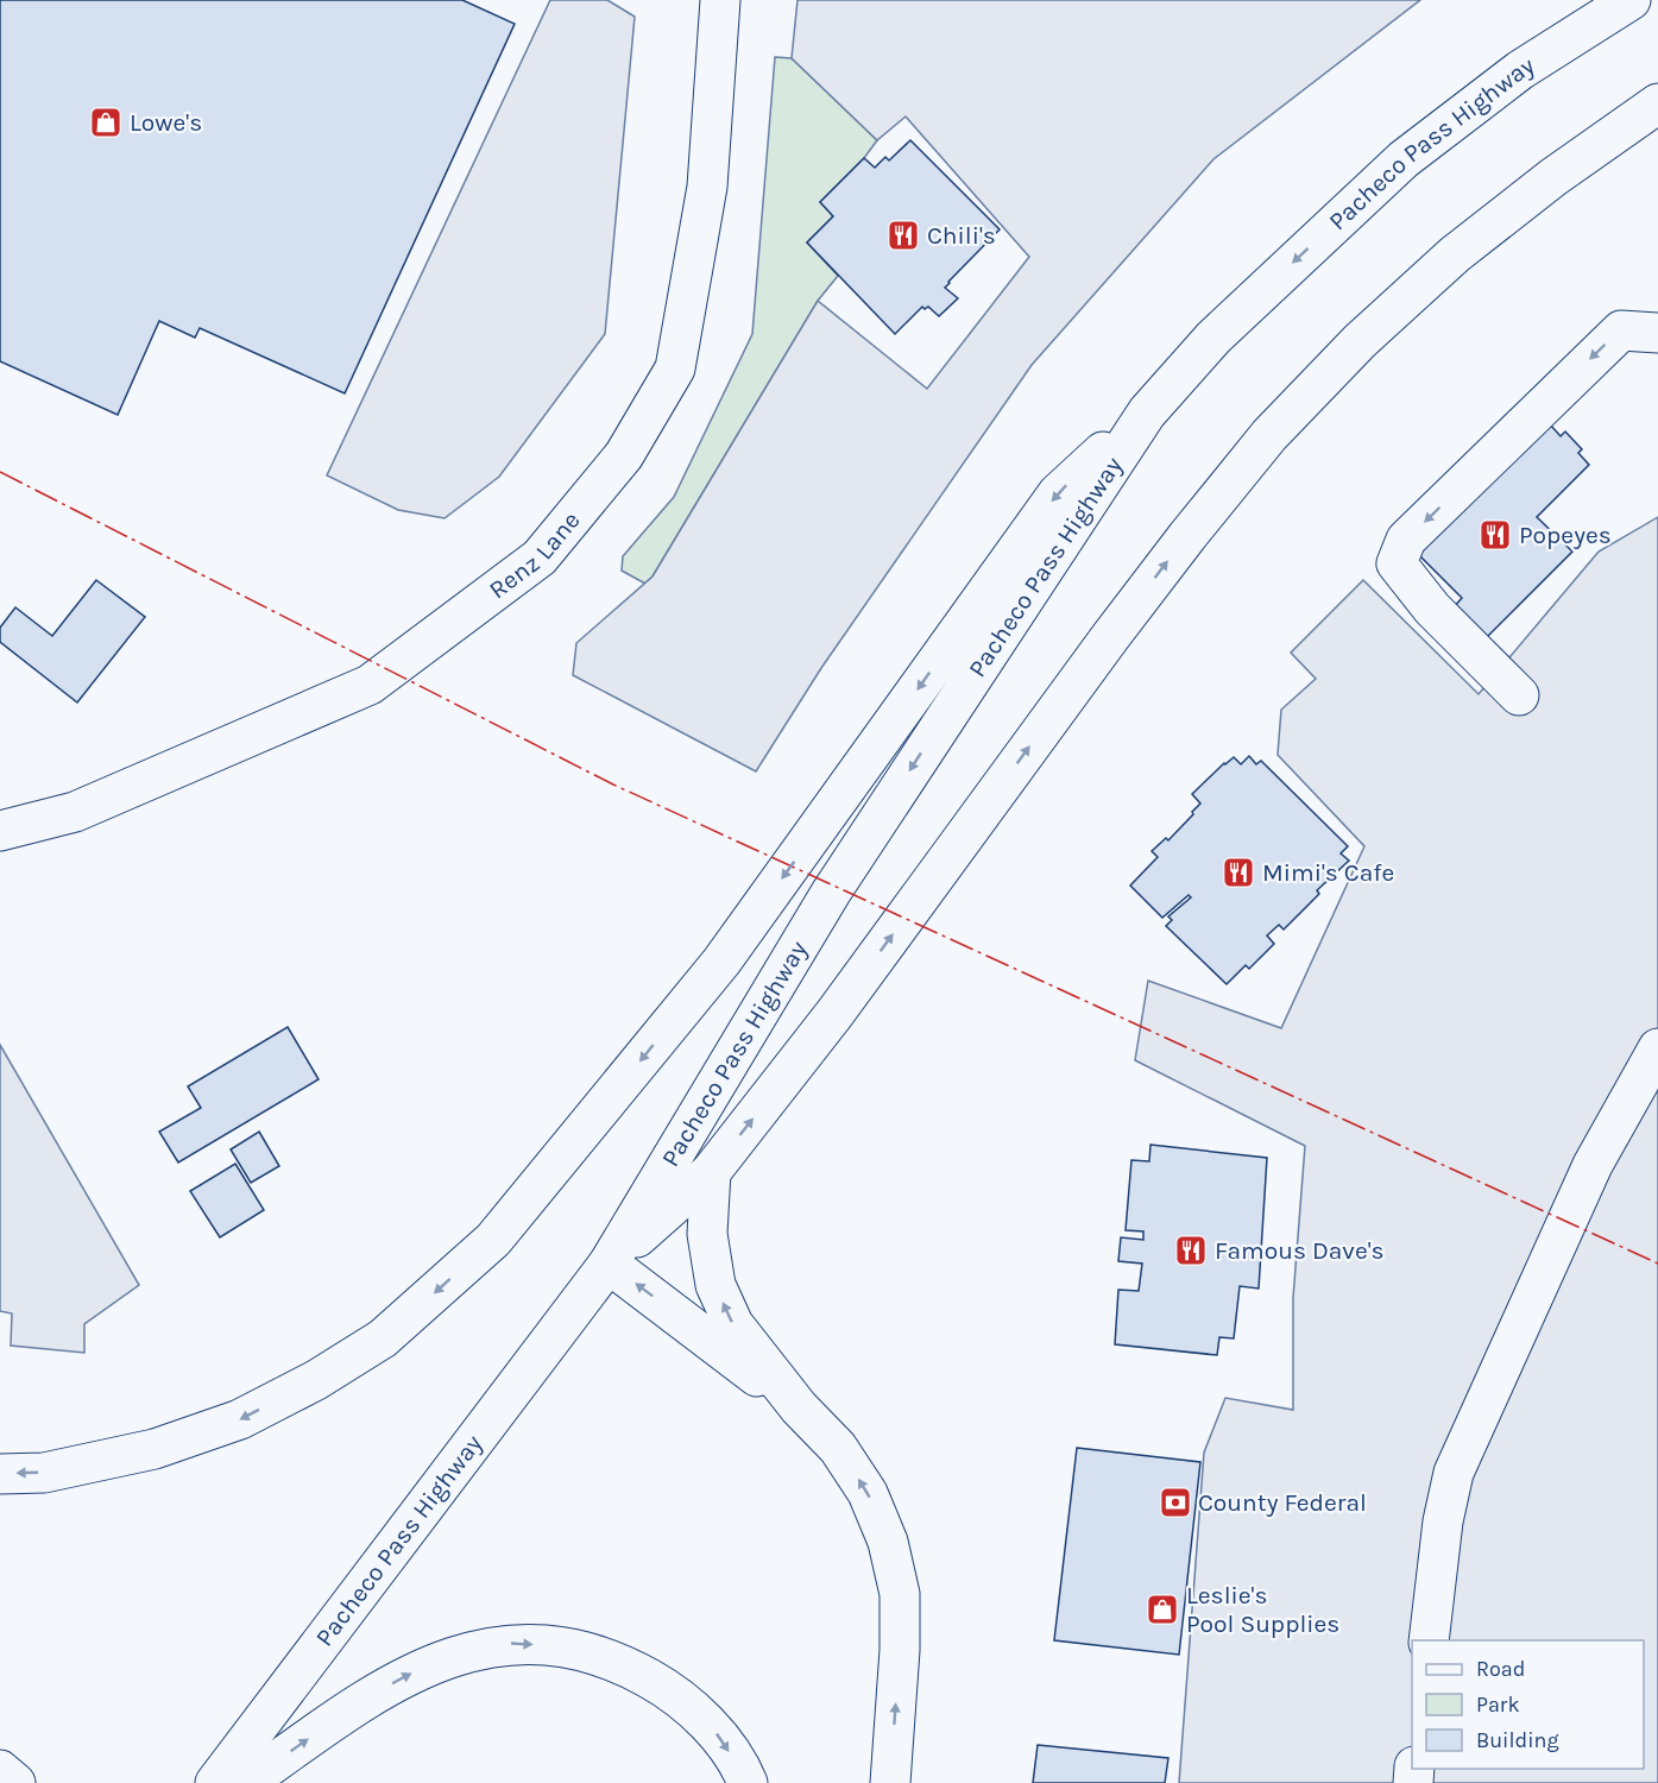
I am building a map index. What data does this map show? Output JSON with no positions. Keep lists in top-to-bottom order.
{
  "streets": {
    "main road": ["Pacheco Pass Highway", "Renz Lane"]
  },
  "places": {
    "shop": ["Lowe's", "Leslie's Pool Supplies"],
    "restaurant": [
      "Chili's",
      "Popeyes",
      "Mimi's Cafe",
      "Famous Dave's"
    ],
    "bank": ["County Federal"]
  },
  "legend": ["Road", "Park", "Building"]
}
